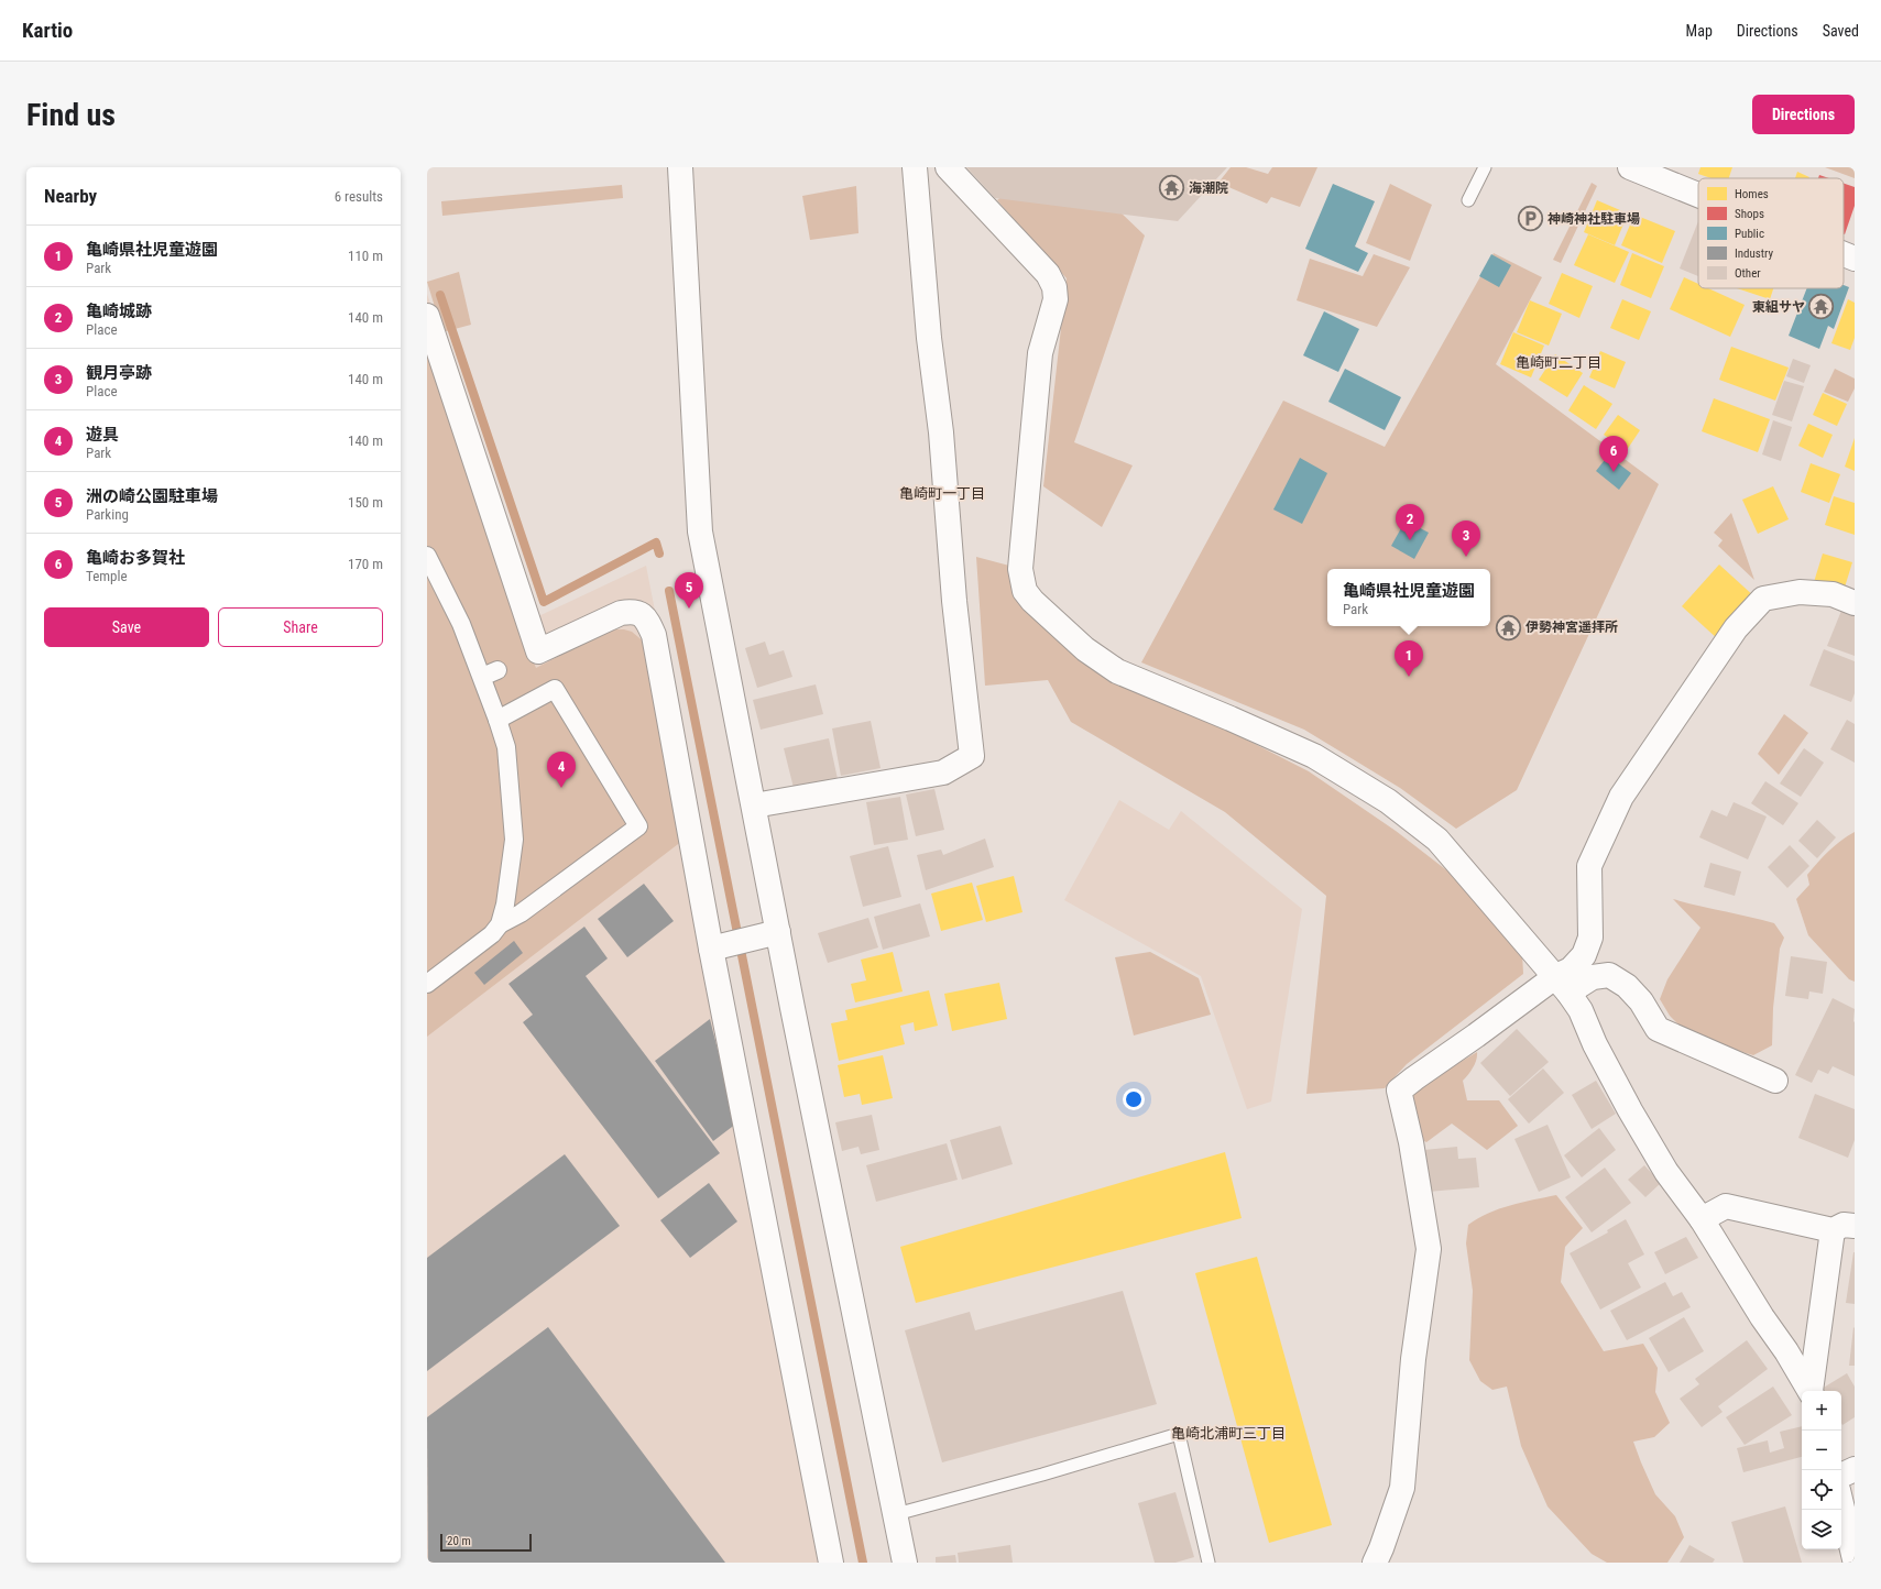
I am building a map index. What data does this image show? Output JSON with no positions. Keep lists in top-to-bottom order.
{
  "districts": ["亀崎町二丁目", "亀崎町一丁目", "亀崎北浦町三丁目"],
  "places": {
    "temple": ["海潮院", "東組サヤ", "伊勢神宮遥拝所"],
    "parking": ["神崎神社駐車場"]
  },
  "legend": [
    "Homes",
    "Shops",
    "Public",
    "Industry",
    "Other"
  ],
  "scale_bar": "20 m",
  "page": {
    "header": "Kartio",
    "nav": ["Map", "Directions", "Saved"],
    "buttons": [
      "Directions",
      ["Save", "Share"]
    ],
    "title": "Find us",
    "heading": ["Nearby", "6 results"],
    "list": [
      {
        "mark": "1",
        "name": "亀崎県社児童遊園",
        "note": "Park",
        "value": "110 m"
      },
      {
        "mark": "2",
        "name": "亀崎城跡",
        "note": "Place",
        "value": "140 m"
      },
      {
        "mark": "3",
        "name": "観月亭跡",
        "note": "Place",
        "value": "140 m"
      },
      {
        "mark": "4",
        "name": "遊具",
        "note": "Park",
        "value": "140 m"
      },
      {
        "mark": "5",
        "name": "洲の崎公園駐車場",
        "note": "Parking",
        "value": "150 m"
      },
      {
        "mark": "6",
        "name": "亀崎お多賀社",
        "note": "Temple",
        "value": "170 m"
      }
    ],
    "pins": [
      "6",
      "2",
      "3",
      "5",
      "1",
      "4"
    ],
    "popup": ["亀崎県社児童遊園", "Park"],
    "map_buttons": ["+", "−"],
    "scale": "20 m"
  }
}
